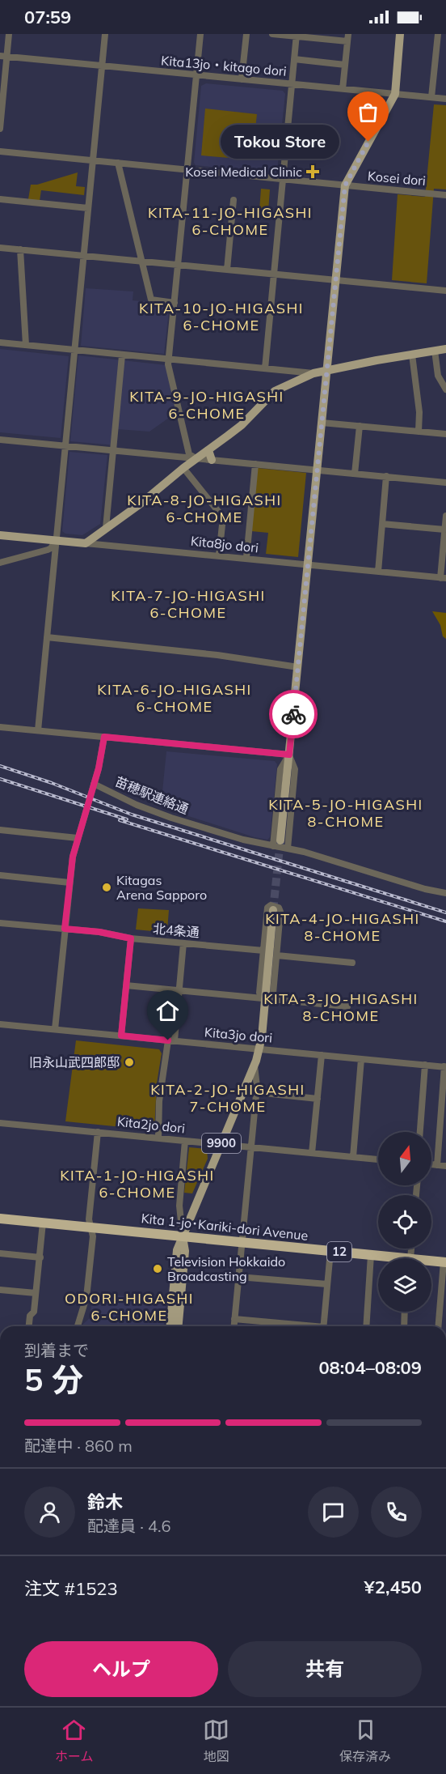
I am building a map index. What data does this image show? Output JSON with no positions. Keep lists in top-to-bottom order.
{
  "streets": {
    "highway": ["Kita 1-jo･Kariki-dori Avenue", "12"],
    "main road": ["Kita8jo dori", "9900"],
    "street": [
      "Kita13jo・kitago dori",
      "Kosei dori",
      "苗穂駅連絡通",
      "北4条通",
      "Kita3jo dori",
      "Kita2jo dori"
    ]
  },
  "crossings": [
    ["苗穂駅連絡通", "北4条通"],
    ["苗穂駅連絡通", "Kita3jo dori"],
    ["Kita3jo dori", "9900"],
    ["Kita2jo dori", "9900"],
    ["9900", "Kita 1-jo･Kariki-dori Avenue"]
  ],
  "districts": [
    "KITA-11-JO-HIGASHI 6-CHOME",
    "KITA-10-JO-HIGASHI 6-CHOME",
    "KITA-9-JO-HIGASHI 6-CHOME",
    "KITA-8-JO-HIGASHI 6-CHOME",
    "KITA-7-JO-HIGASHI 6-CHOME",
    "KITA-6-JO-HIGASHI 6-CHOME",
    "KITA-5-JO-HIGASHI 8-CHOME",
    "KITA-4-JO-HIGASHI 8-CHOME",
    "KITA-3-JO-HIGASHI 8-CHOME",
    "KITA-2-JO-HIGASHI 7-CHOME",
    "KITA-1-JO-HIGASHI 6-CHOME",
    "ODORI-HIGASHI 6-CHOME"
  ],
  "places": {
    "other": [
      "Tokou Store",
      "Kitagas Arena Sapporo",
      "旧永山武四郎邸",
      "Television Hokkaido Broadcasting"
    ],
    "health": ["Kosei Medical Clinic"]
  },
  "north": "top",
  "page": {
    "status": "07:59",
    "bubble": "Tokou Store",
    "heading": ["5 分", "到着まで", "08:04–08:09"],
    "panel": [
      "鈴木",
      "配達員 · 4.6",
      "注文 #1523",
      "¥2,450"
    ],
    "bar": "配達中 · 860 m",
    "buttons": ["ヘルプ", "共有"],
    "tabs": ["ホーム", "地図", "保存済み"]
  }
}
